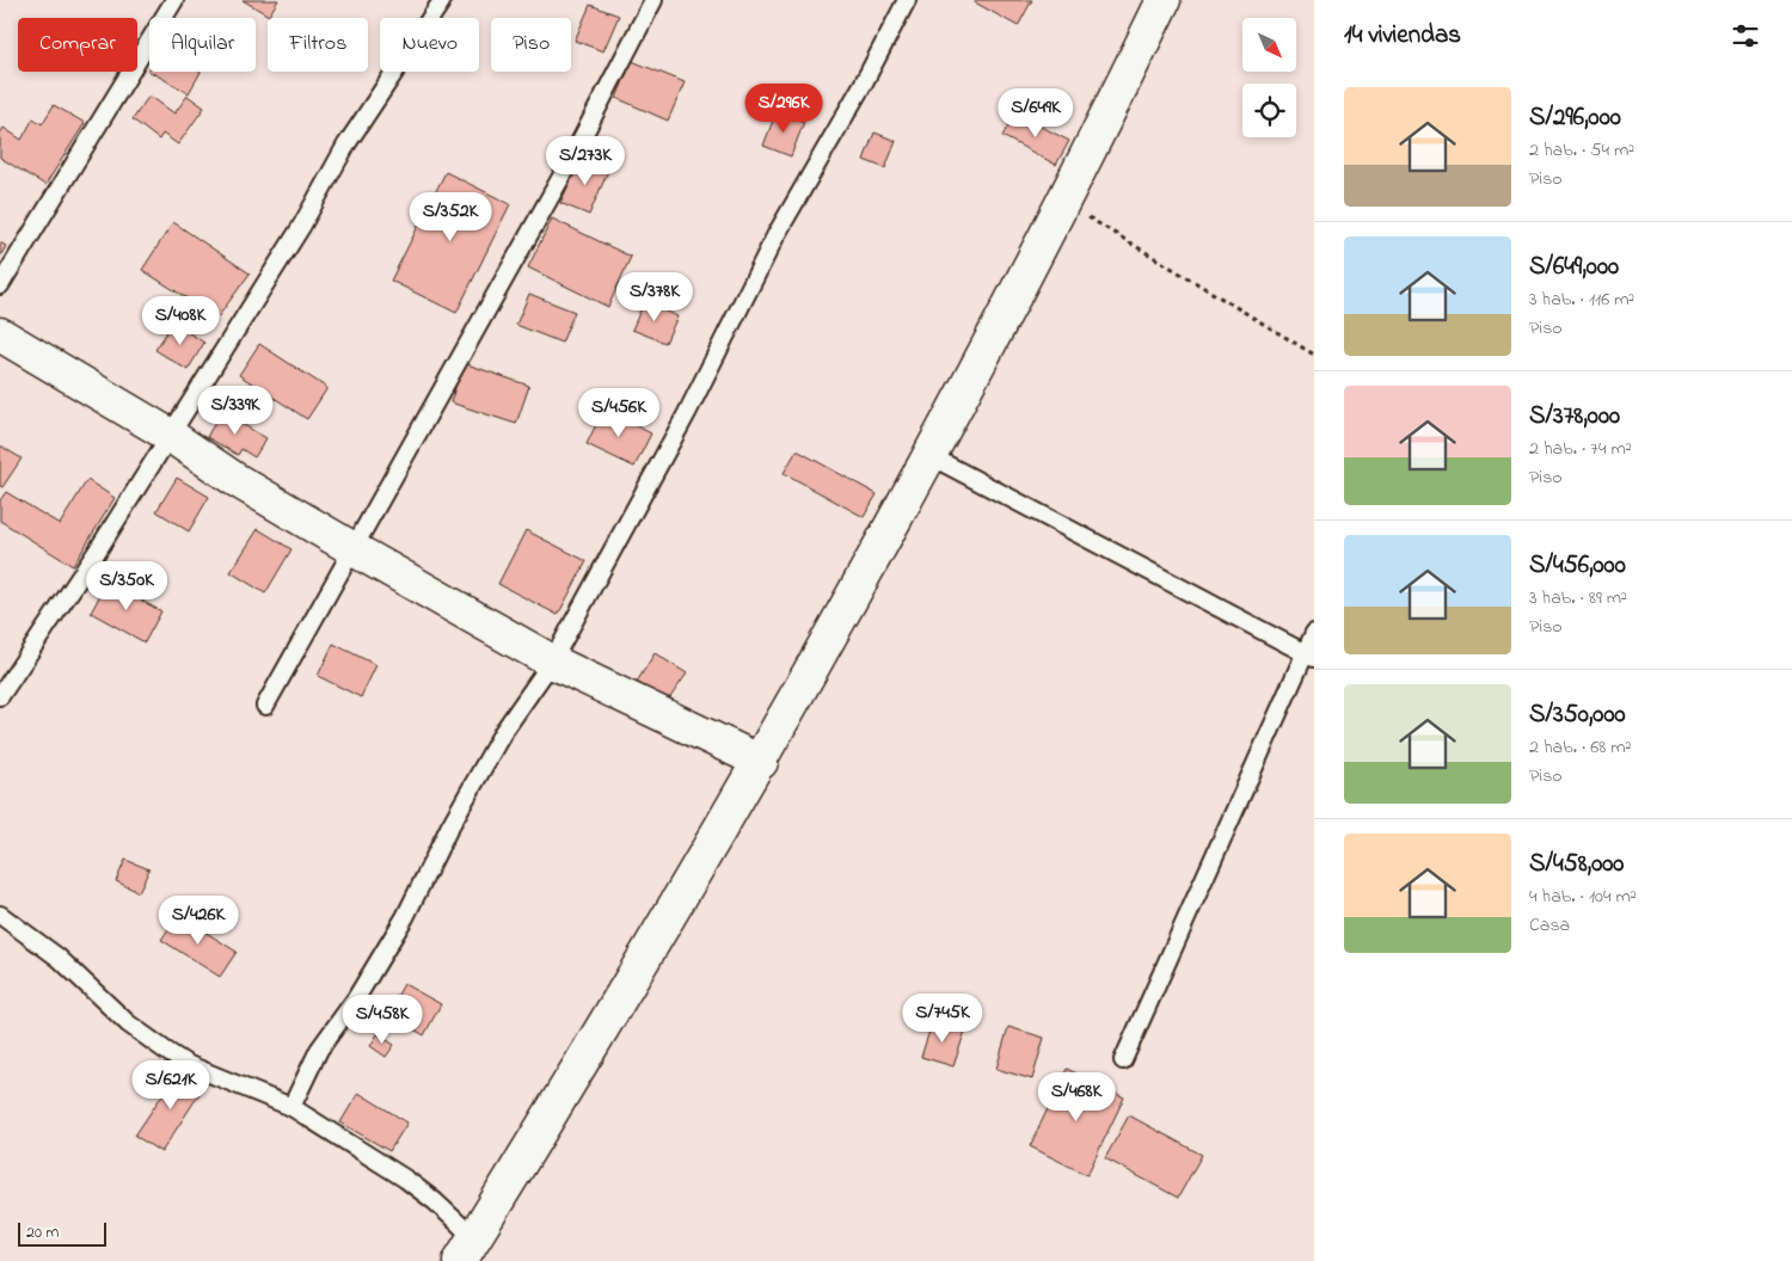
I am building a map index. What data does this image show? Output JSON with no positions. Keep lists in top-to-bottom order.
{
  "scale_bar": "20 m",
  "north": "bottom right",
  "page": {
    "heading": "14 viviendas",
    "chip": [
      "Comprar",
      "Alquilar",
      "Filtros",
      "Nuevo",
      "Piso"
    ],
    "list": [
      {
        "name": "S/296,000",
        "note": "2 hab. · 54 m² · Piso"
      },
      {
        "name": "S/649,000",
        "note": "3 hab. · 116 m² · Piso"
      },
      {
        "name": "S/378,000",
        "note": "2 hab. · 74 m² · Piso"
      },
      {
        "name": "S/456,000",
        "note": "3 hab. · 89 m² · Piso"
      },
      {
        "name": "S/350,000",
        "note": "2 hab. · 68 m² · Piso"
      },
      {
        "name": "S/458,000",
        "note": "4 hab. · 104 m² · Casa"
      }
    ],
    "price": [
      "S/296K",
      "S/649K",
      "S/273K",
      "S/352K",
      "S/378K",
      "S/408K",
      "S/339K",
      "S/456K",
      "S/350K",
      "S/426K",
      "S/745K",
      "S/458K",
      "S/621K",
      "S/468K"
    ],
    "scale": "20 m"
  }
}
